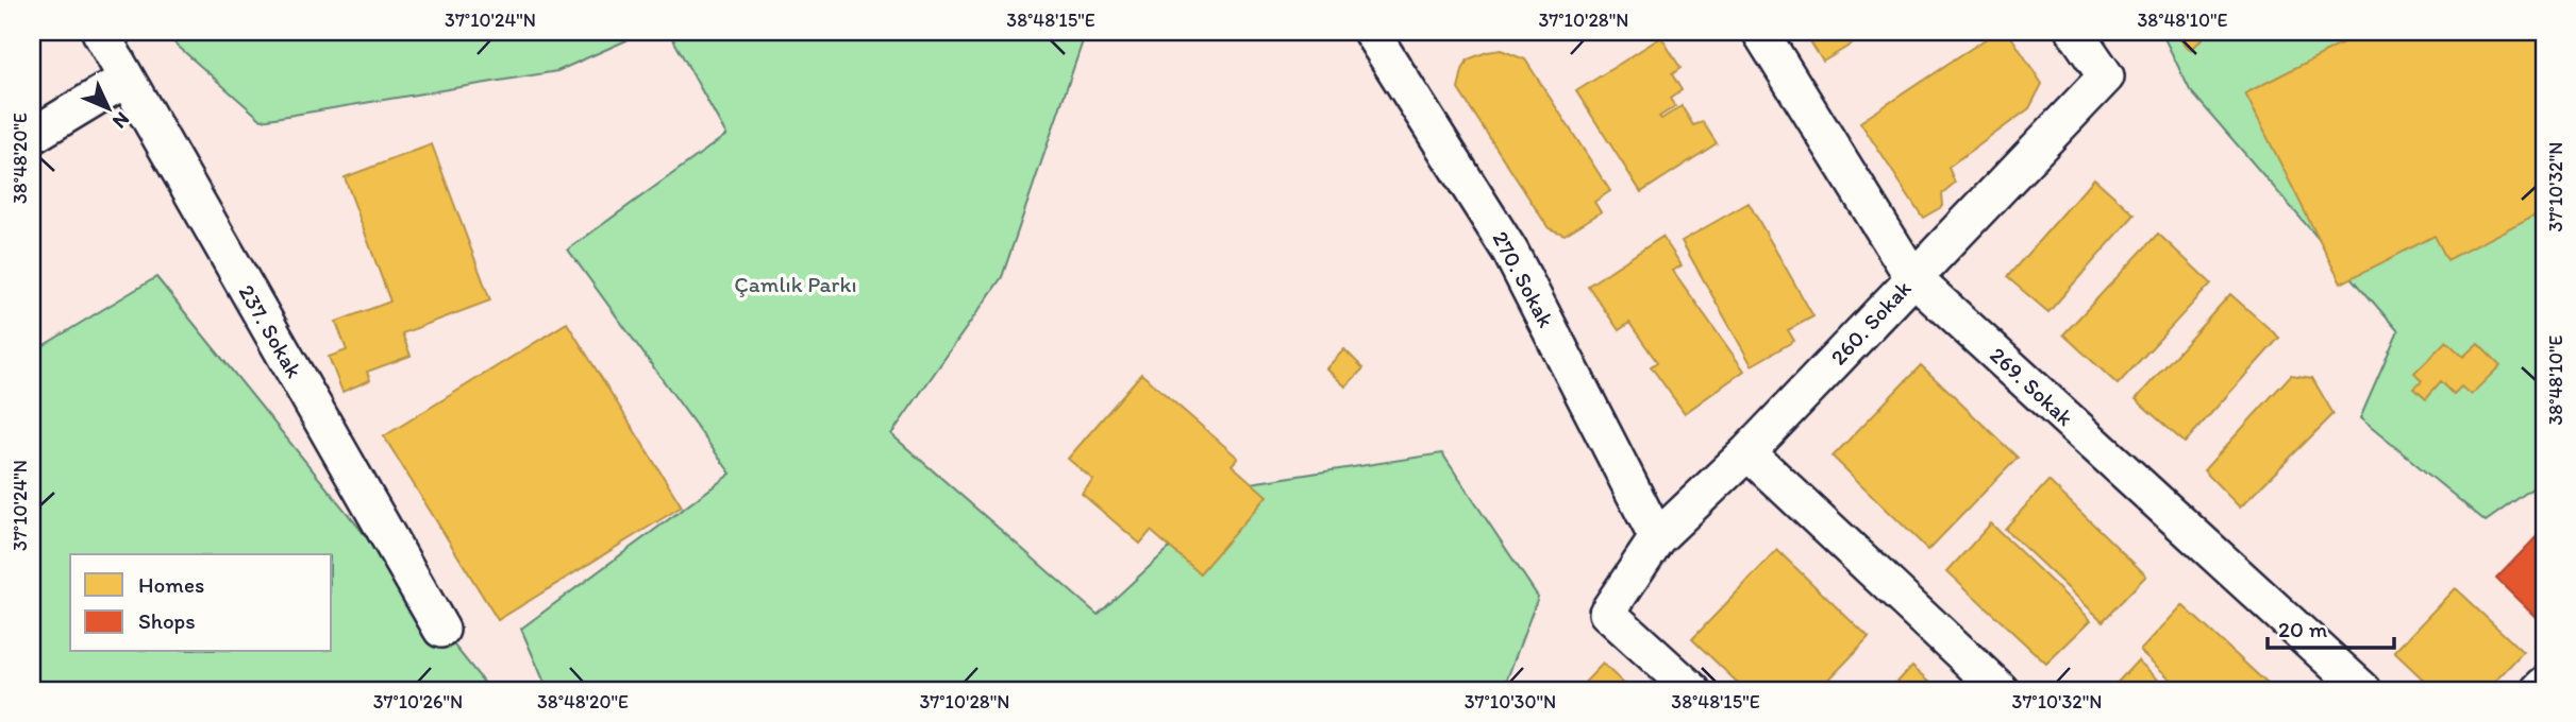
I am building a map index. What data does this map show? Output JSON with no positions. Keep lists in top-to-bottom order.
{
  "streets": {
    "street": [
      "270. Sokak",
      "260. Sokak",
      "237. Sokak",
      "269. Sokak"
    ]
  },
  "crossings": [
    ["270. Sokak", "260. Sokak"],
    ["260. Sokak", "269. Sokak"]
  ],
  "parks": ["Çamlık Parkı"],
  "legend": ["Homes", "Shops"],
  "scale_bar": "20 m",
  "north": "bottom right",
  "coordinates": [
    "37°10'24\"N",
    "38°48'15\"E",
    "37°10'28\"N",
    "38°48'10\"E",
    "38°48'20\"E",
    "37°10'32\"N",
    "37°10'26\"N",
    "37°10'30\"N"
  ]
}
